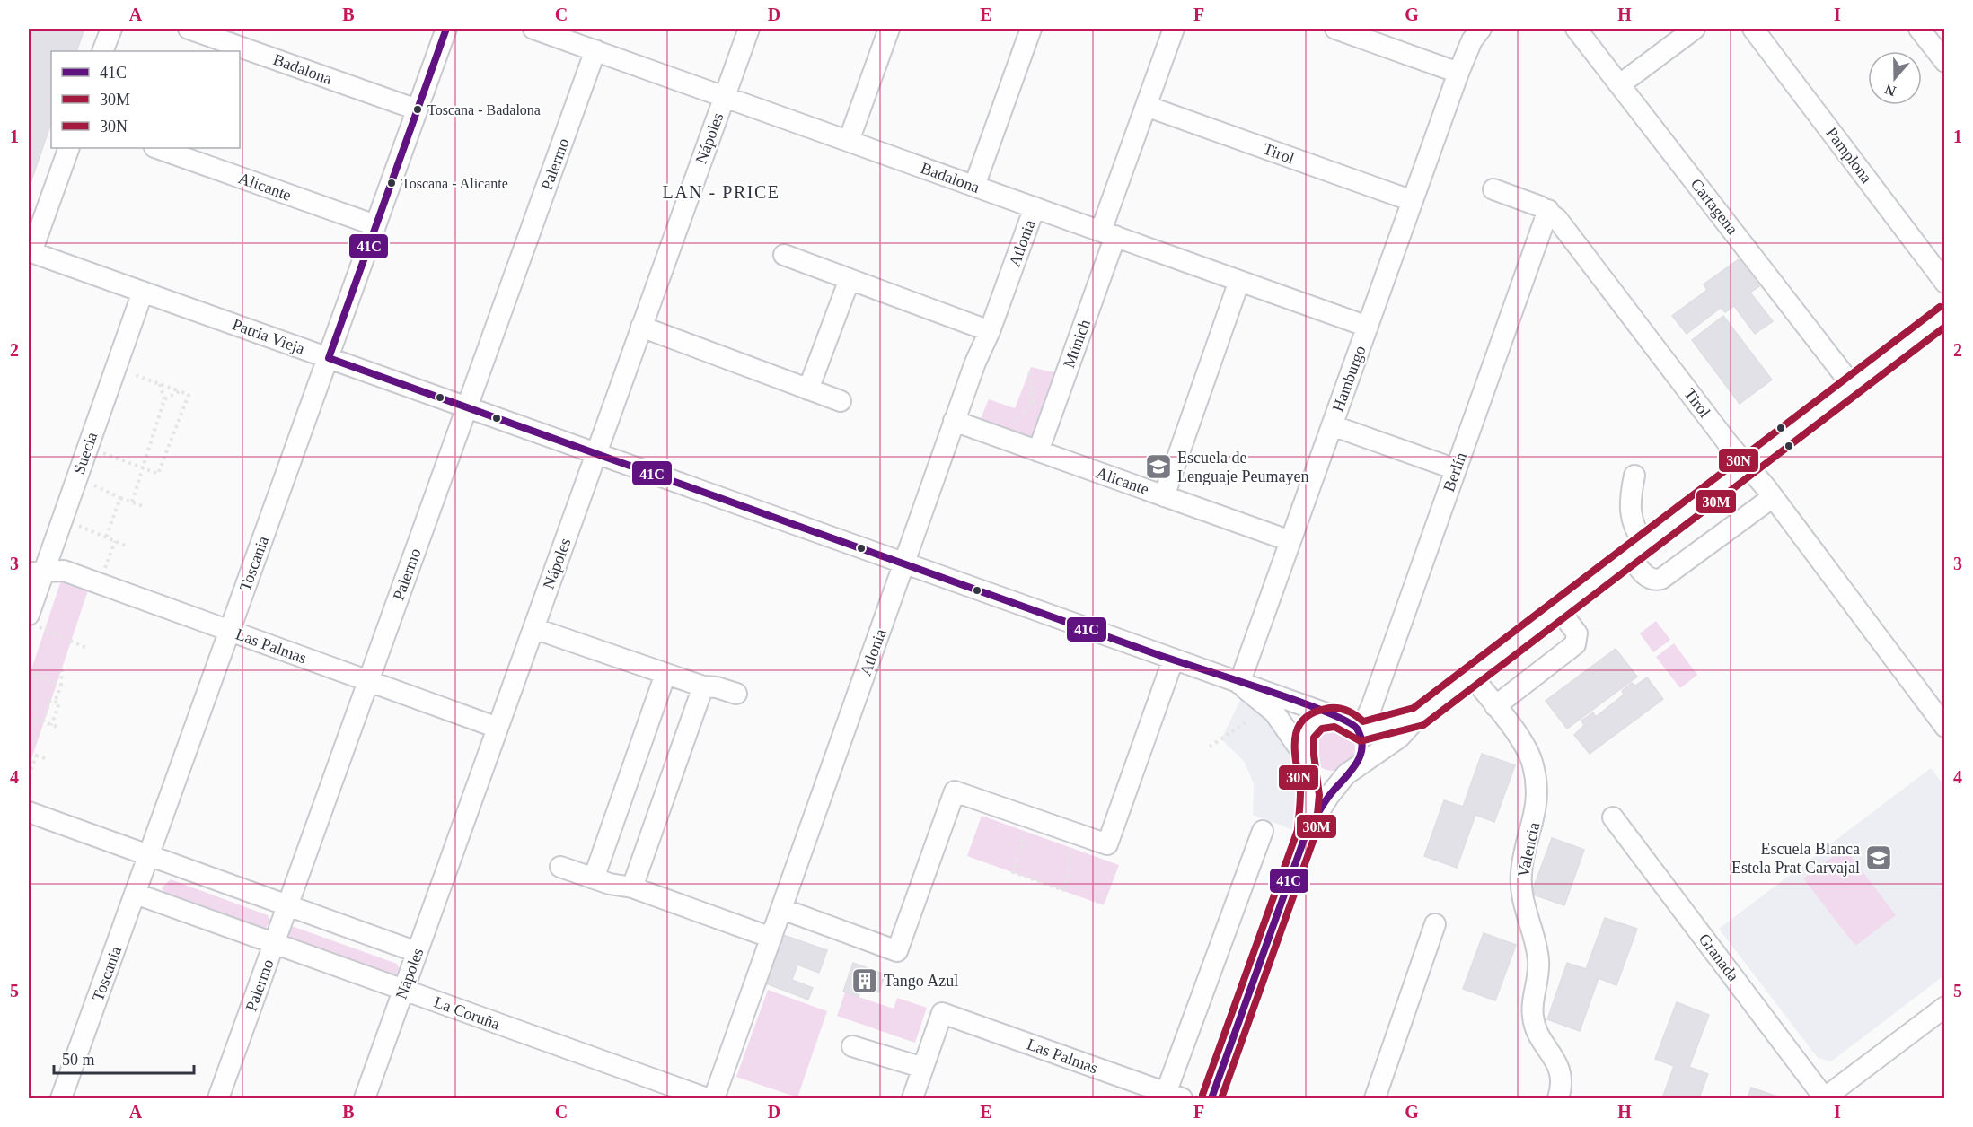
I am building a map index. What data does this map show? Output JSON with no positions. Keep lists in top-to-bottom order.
{
  "streets": {
    "street": [
      "Badalona",
      "Nápoles",
      "Tirol",
      "Pamplona",
      "Palermo",
      "Alicante",
      "Cartagena",
      "Atlonia",
      "Patria Vieja",
      "Múnich",
      "Hamburgo",
      "Suecia",
      "Berlín",
      "Toscania",
      "Las Palmas",
      "Valencia",
      "Granada",
      "La Coruña"
    ]
  },
  "crossings": [
    ["Badalona", "Nápoles"],
    ["Badalona", "Palermo"],
    ["Badalona", "Atlonia"],
    ["Badalona", "Múnich"],
    ["Badalona", "Hamburgo"],
    ["Badalona", "Toscania"],
    ["Nápoles", "Patria Vieja"],
    ["Nápoles", "Las Palmas"],
    ["Nápoles", "La Coruña"],
    ["Tirol", "Múnich"],
    ["Tirol", "Hamburgo"],
    ["Tirol", "Berlín"],
    ["Palermo", "Patria Vieja"],
    ["Palermo", "Las Palmas"],
    ["Palermo", "La Coruña"],
    ["Alicante", "Atlonia"],
    ["Alicante", "Múnich"],
    ["Alicante", "Hamburgo"],
    ["Alicante", "Toscania"],
    ["Atlonia", "Patria Vieja"],
    ["Patria Vieja", "Hamburgo"],
    ["Patria Vieja", "Suecia"],
    ["Patria Vieja", "Berlín"],
    ["Patria Vieja", "Toscania"],
    ["Suecia", "Las Palmas"],
    ["Toscania", "Las Palmas"],
    ["Toscania", "La Coruña"]
  ],
  "districts": ["LAN - PRICE"],
  "places": {
    "other": ["Toscana - Badalona", "Toscana - Alicante"],
    "school or university": ["Escuela de Lenguaje Peumayen", "Escuela Blanca Estela Prat Carvajal"],
    "building": ["Tango Azul"]
  },
  "lines": ["transit line 41C", "transit line 30N", "transit line 30M"],
  "legend": ["41C", "30M", "30N"],
  "scale_bar": "50 m",
  "north": "bottom",
  "grid": {
    "columns": [
      "A",
      "B",
      "C",
      "D",
      "E",
      "F",
      "G",
      "H",
      "I"
    ],
    "rows": [
      "1",
      "2",
      "3",
      "4",
      "5"
    ]
  }
}
